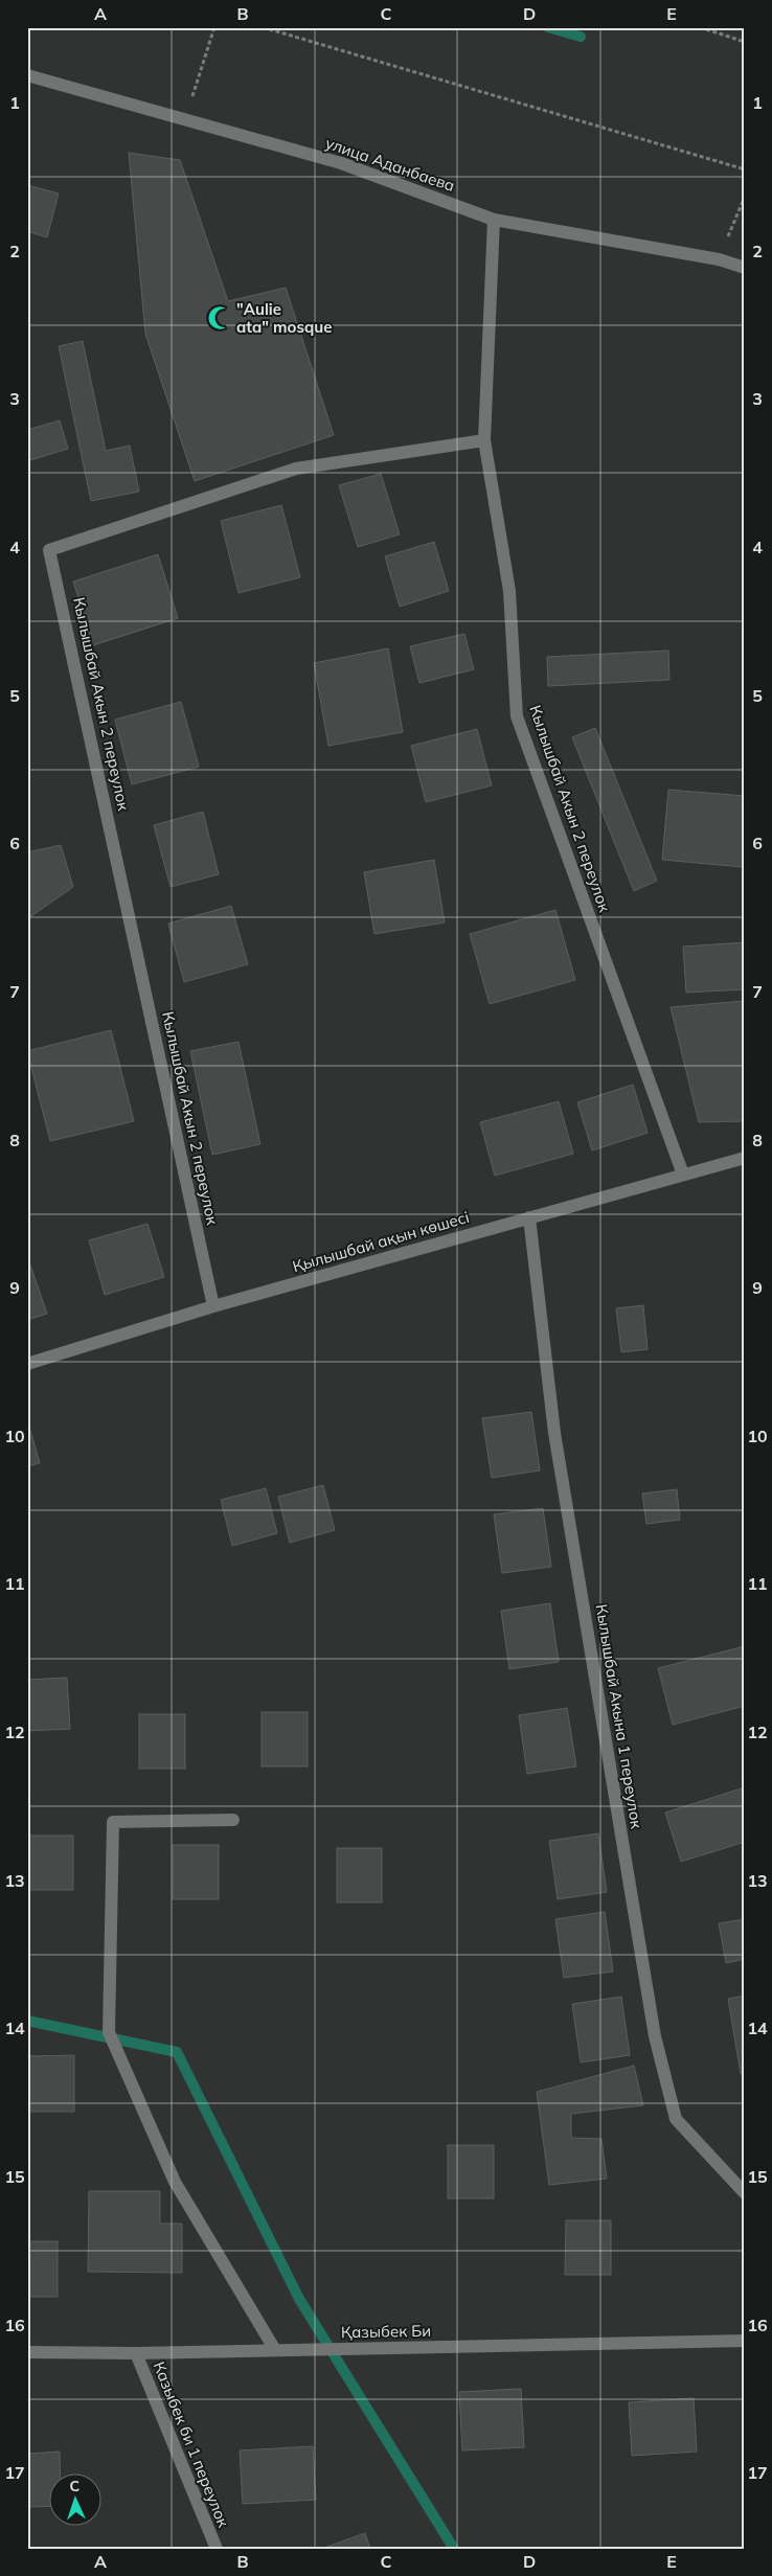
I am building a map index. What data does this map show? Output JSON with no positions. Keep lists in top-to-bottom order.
{
  "streets": {
    "street": [
      "улица Аданбаева",
      "Кылышбай Акын 2 переулок",
      "Қылышбай ақын көшесі",
      "Кылышбай Акына 1 переулок",
      "Қазыбек Би",
      "Казыбек би 1 переулок"
    ]
  },
  "crossings": [
    ["улица Аданбаева", "Кылышбай Акын 2 переулок"],
    ["Кылышбай Акын 2 переулок", "Қылышбай ақын көшесі"],
    ["Қылышбай ақын көшесі", "Кылышбай Акына 1 переулок"],
    ["Қазыбек Би", "Казыбек би 1 переулок"]
  ],
  "places": {
    "mosque": ["\"Aulie ata\" mosque"]
  },
  "north": "top",
  "grid": {
    "columns": [
      "A",
      "B",
      "C",
      "D",
      "E"
    ],
    "rows": [
      "1",
      "2",
      "3",
      "4",
      "5",
      "6",
      "7",
      "8",
      "9",
      "10",
      "11",
      "12",
      "13",
      "14",
      "15",
      "16",
      "17"
    ]
  }
}
